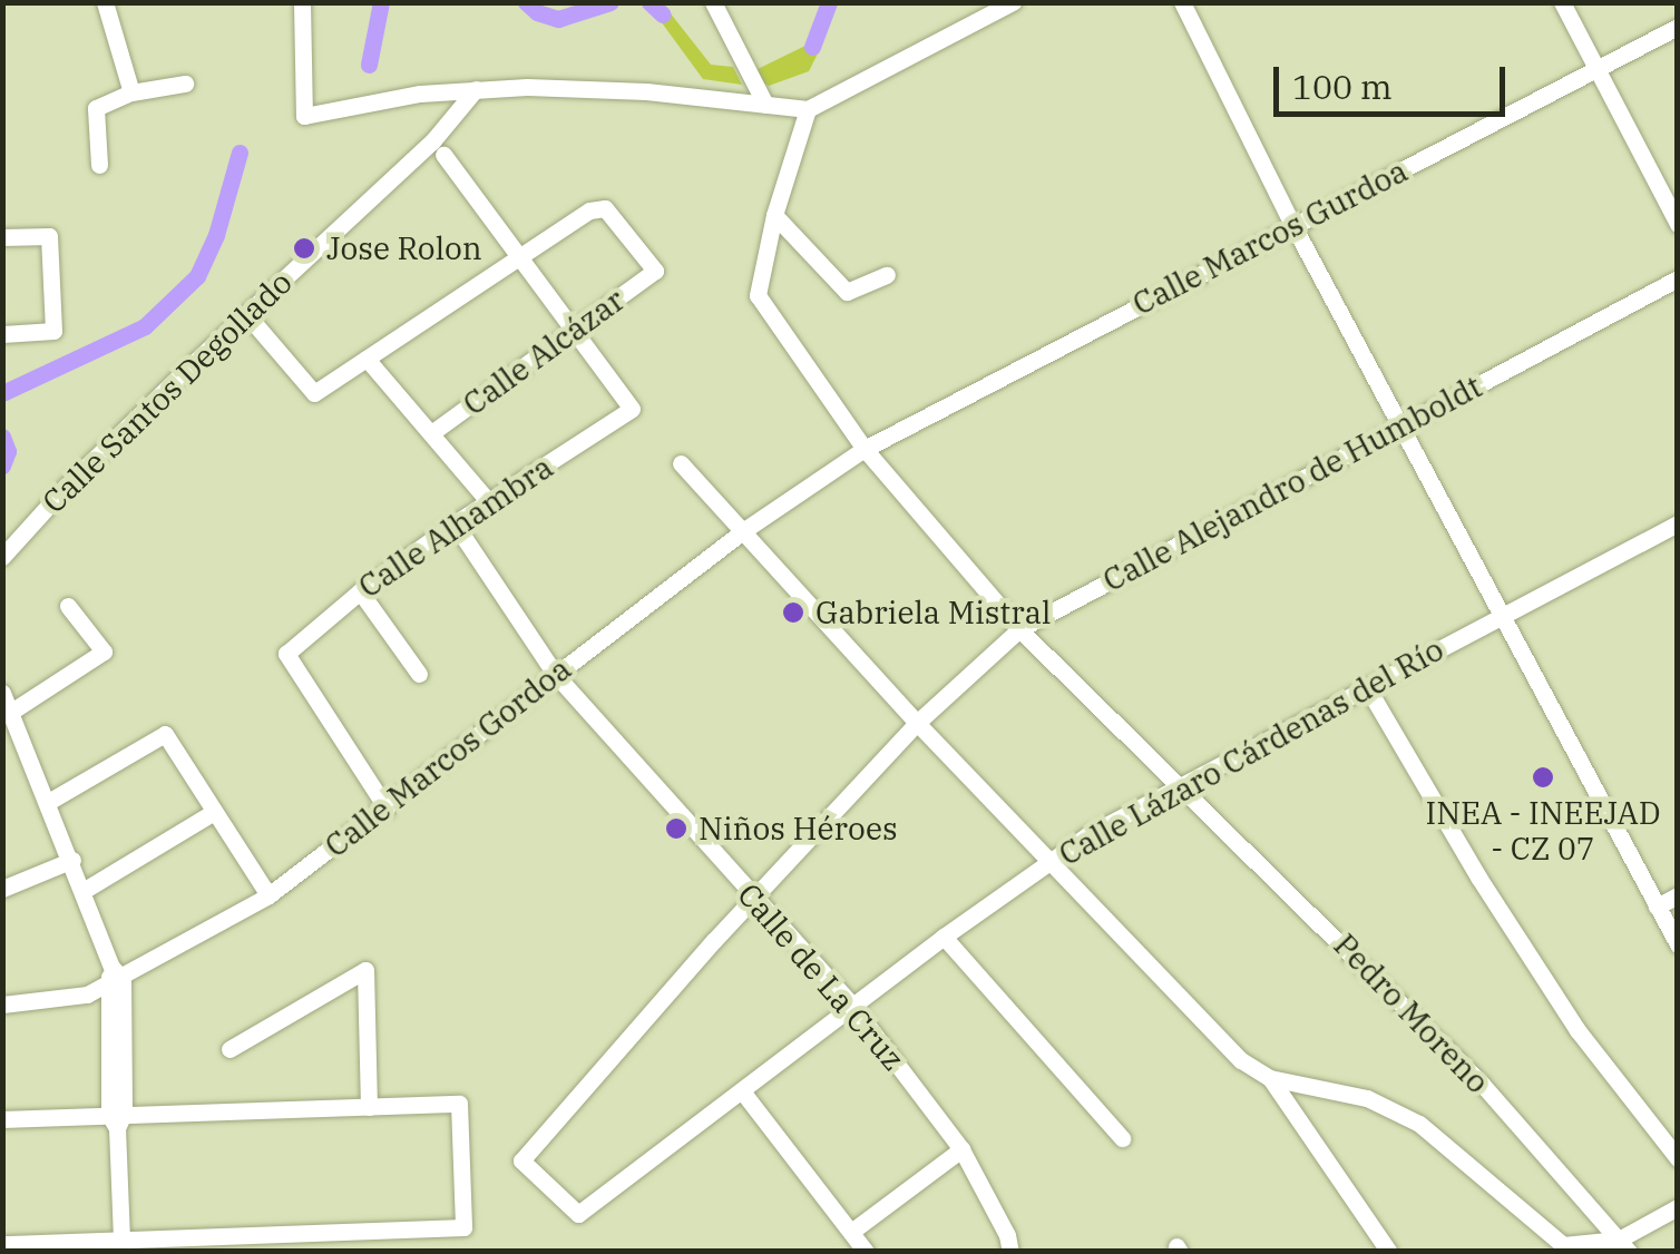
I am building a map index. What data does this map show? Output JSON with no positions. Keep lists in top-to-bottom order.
{
  "streets": {
    "street": [
      "Calle Marcos Gurdoa",
      "Calle Alcázar",
      "Calle Santos Degollado",
      "Calle Alejandro de Humboldt",
      "Calle Alhambra",
      "Calle Lázaro Cárdenas del Río",
      "Calle Marcos Gordoa",
      "Calle de La Cruz",
      "Pedro Moreno"
    ]
  },
  "crossings": [
    ["Calle Marcos Gurdoa", "Calle Marcos Gordoa"],
    ["Calle Marcos Gurdoa", "Pedro Moreno"],
    ["Calle Alcázar", "Calle Alhambra"],
    ["Calle Alejandro de Humboldt", "Calle Lázaro Cárdenas del Río"],
    ["Calle Alejandro de Humboldt", "Calle de La Cruz"],
    ["Calle Alejandro de Humboldt", "Pedro Moreno"],
    ["Calle Alhambra", "Calle Marcos Gordoa"],
    ["Calle Alhambra", "Calle de La Cruz"],
    ["Calle Lázaro Cárdenas del Río", "Calle de La Cruz"],
    ["Calle Lázaro Cárdenas del Río", "Pedro Moreno"],
    ["Calle Marcos Gordoa", "Calle de La Cruz"],
    ["Calle Marcos Gordoa", "Pedro Moreno"]
  ],
  "places": [
    "Jose Rolon",
    "Gabriela Mistral",
    "INEA - INEEJAD - CZ 07",
    "Niños Héroes"
  ],
  "scale_bar": "100 m"
}
